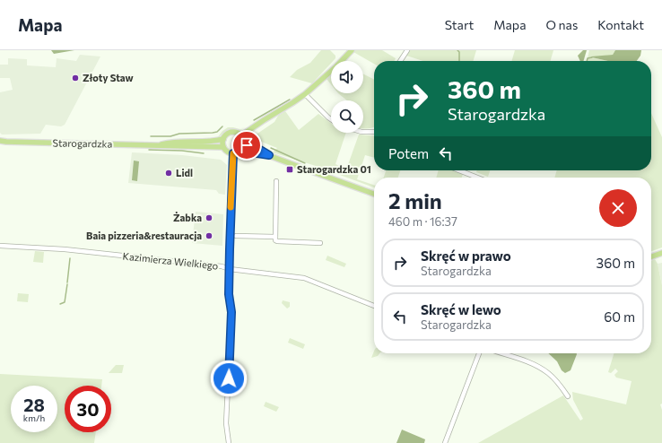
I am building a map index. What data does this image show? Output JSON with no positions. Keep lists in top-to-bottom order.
{
  "streets": {
    "main road": ["Starogardzka"],
    "street": ["Kazimierza Wielkiego"]
  },
  "places": {
    "other": [
      "Złoty Staw",
      "Lidl",
      "Żabka",
      "Baia pizzeria&restauracja"
    ],
    "transit": ["Starogardzka 01"]
  },
  "page": {
    "header": "Mapa",
    "nav": [
      "Start",
      "Mapa",
      "O nas",
      "Kontakt"
    ],
    "turn": ["360 m", "Starogardzka"],
    "then": "Potem",
    "heading": ["2 min", "460 m · 16:37"],
    "list": [
      {
        "name": "Skręć w prawo",
        "note": "Starogardzka",
        "value": "360 m"
      },
      {
        "name": "Skręć w lewo",
        "note": "Starogardzka",
        "value": "60 m"
      }
    ],
    "speed": "28 km/h",
    "limit": "30"
  }
}
